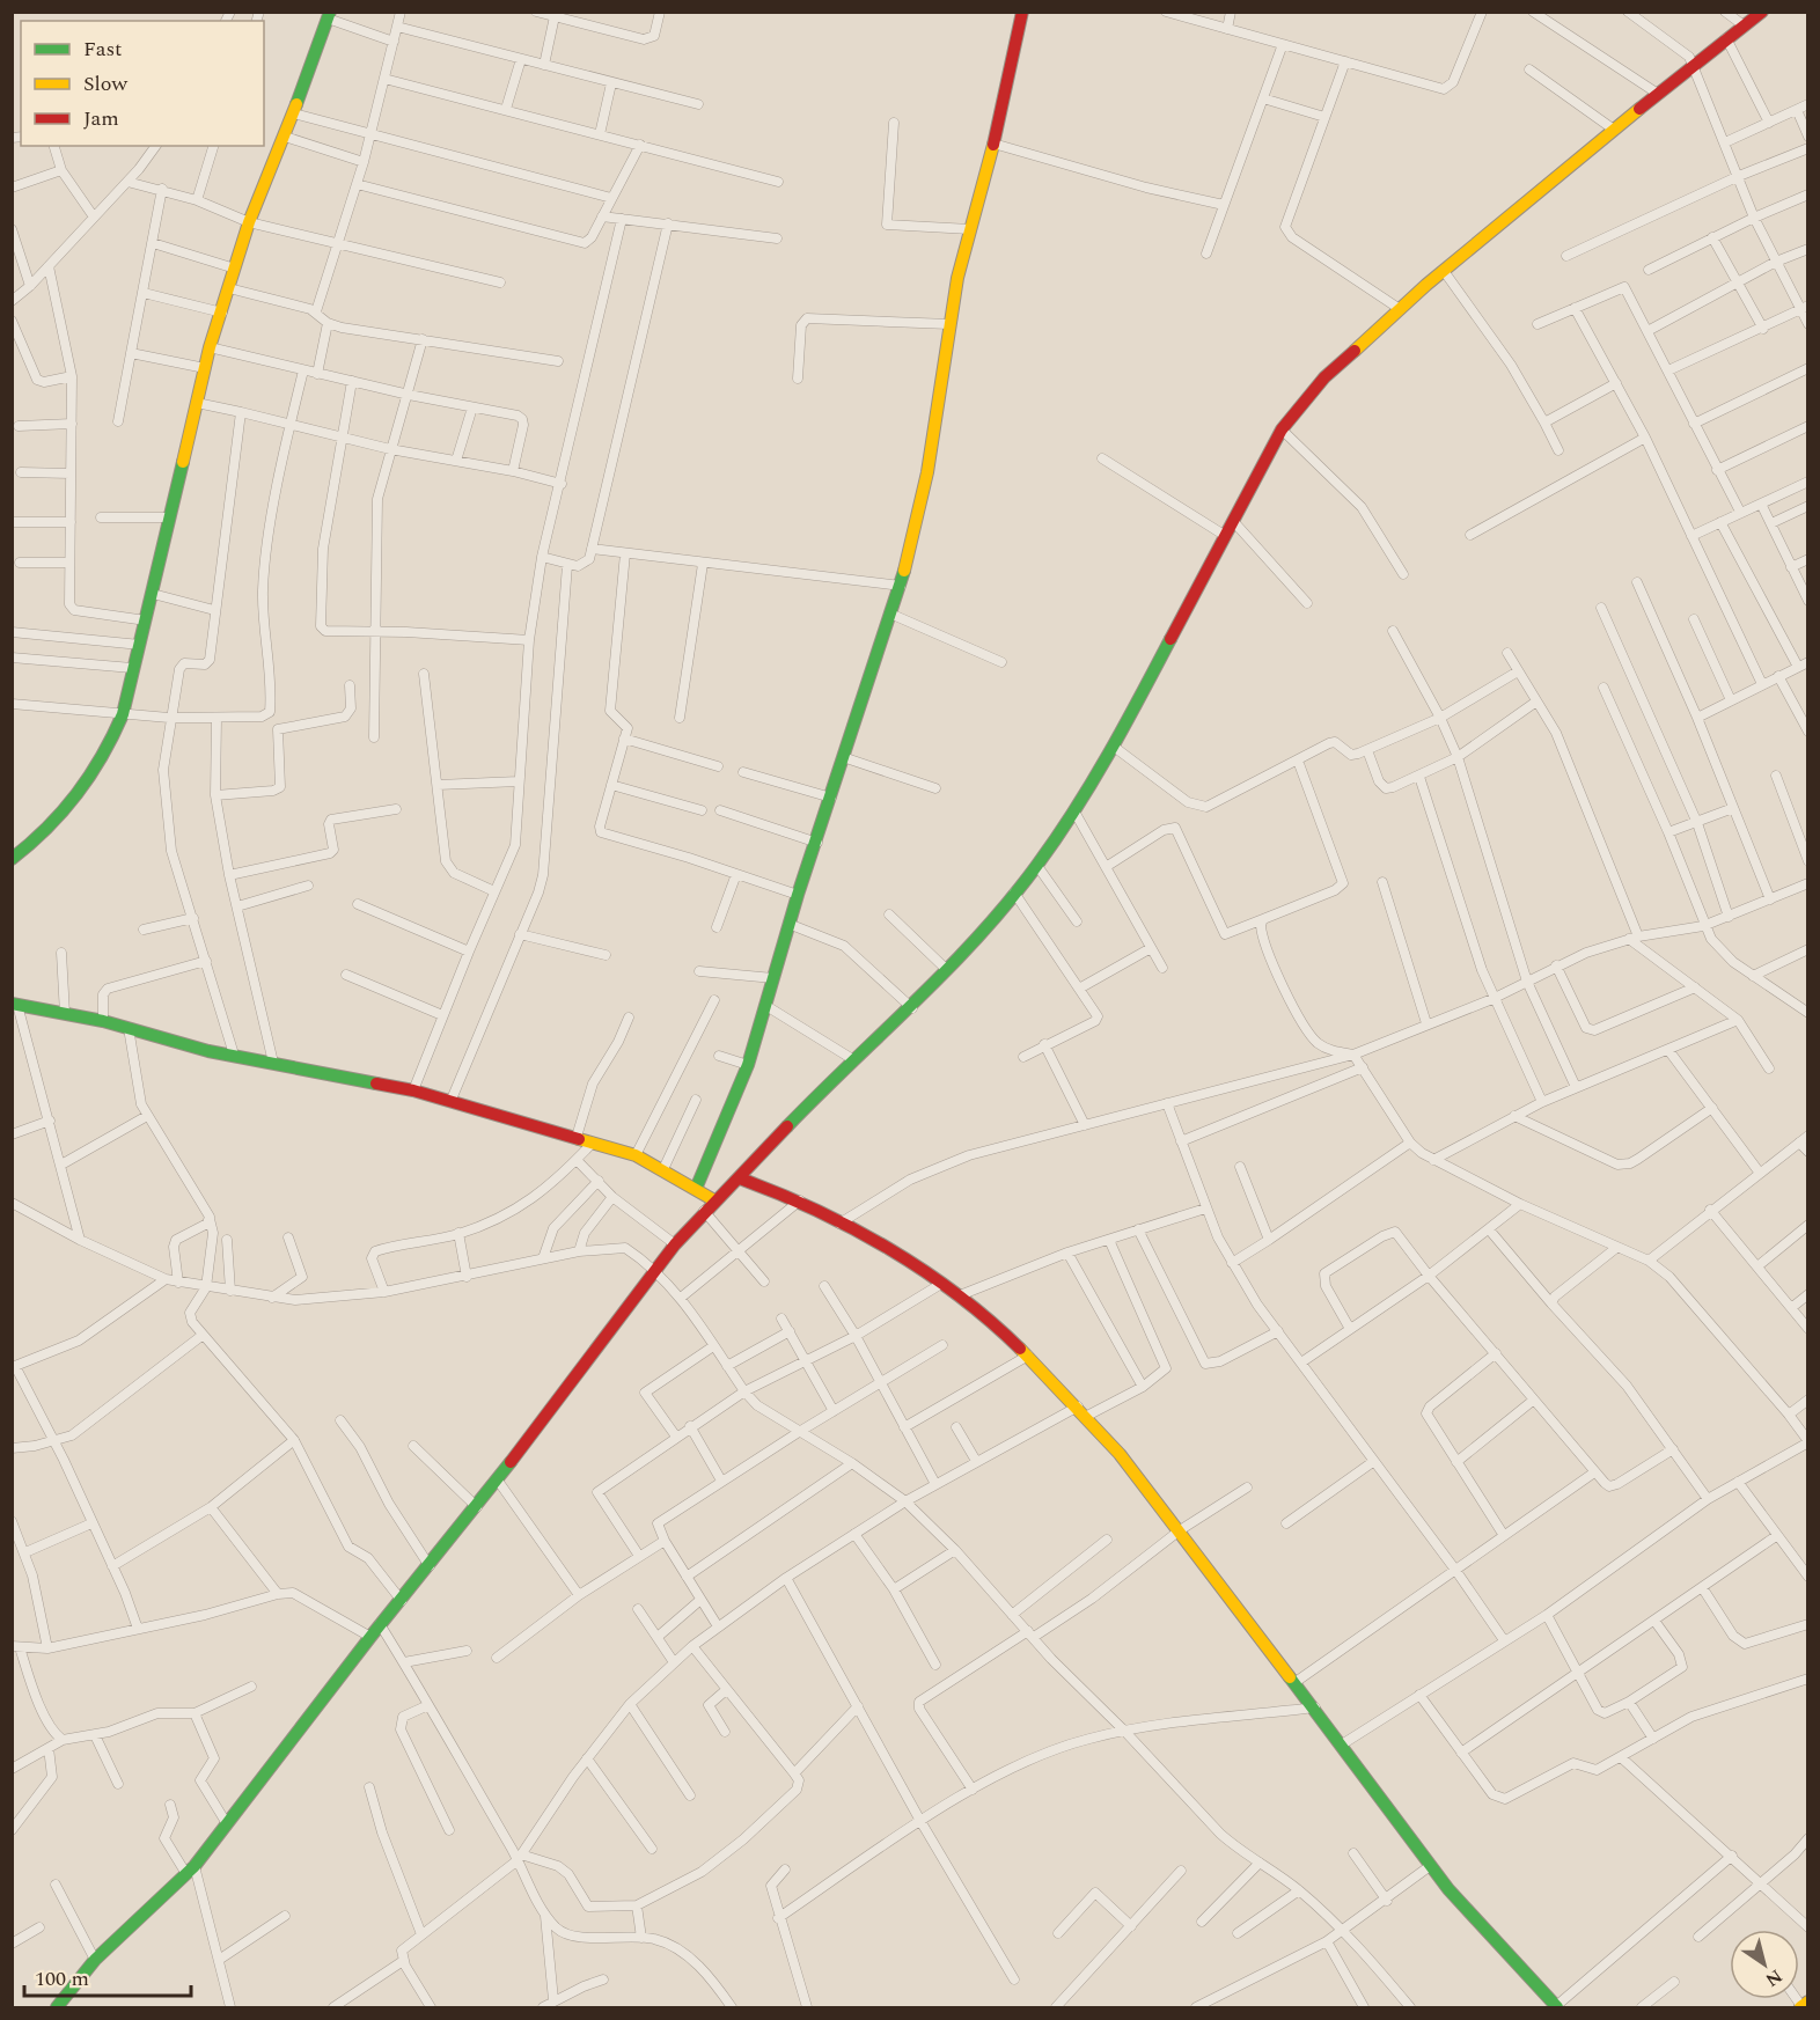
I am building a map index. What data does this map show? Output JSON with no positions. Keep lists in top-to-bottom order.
{
  "legend": ["Fast", "Slow", "Jam"],
  "scale_bar": "100 m",
  "north": "bottom right"
}
